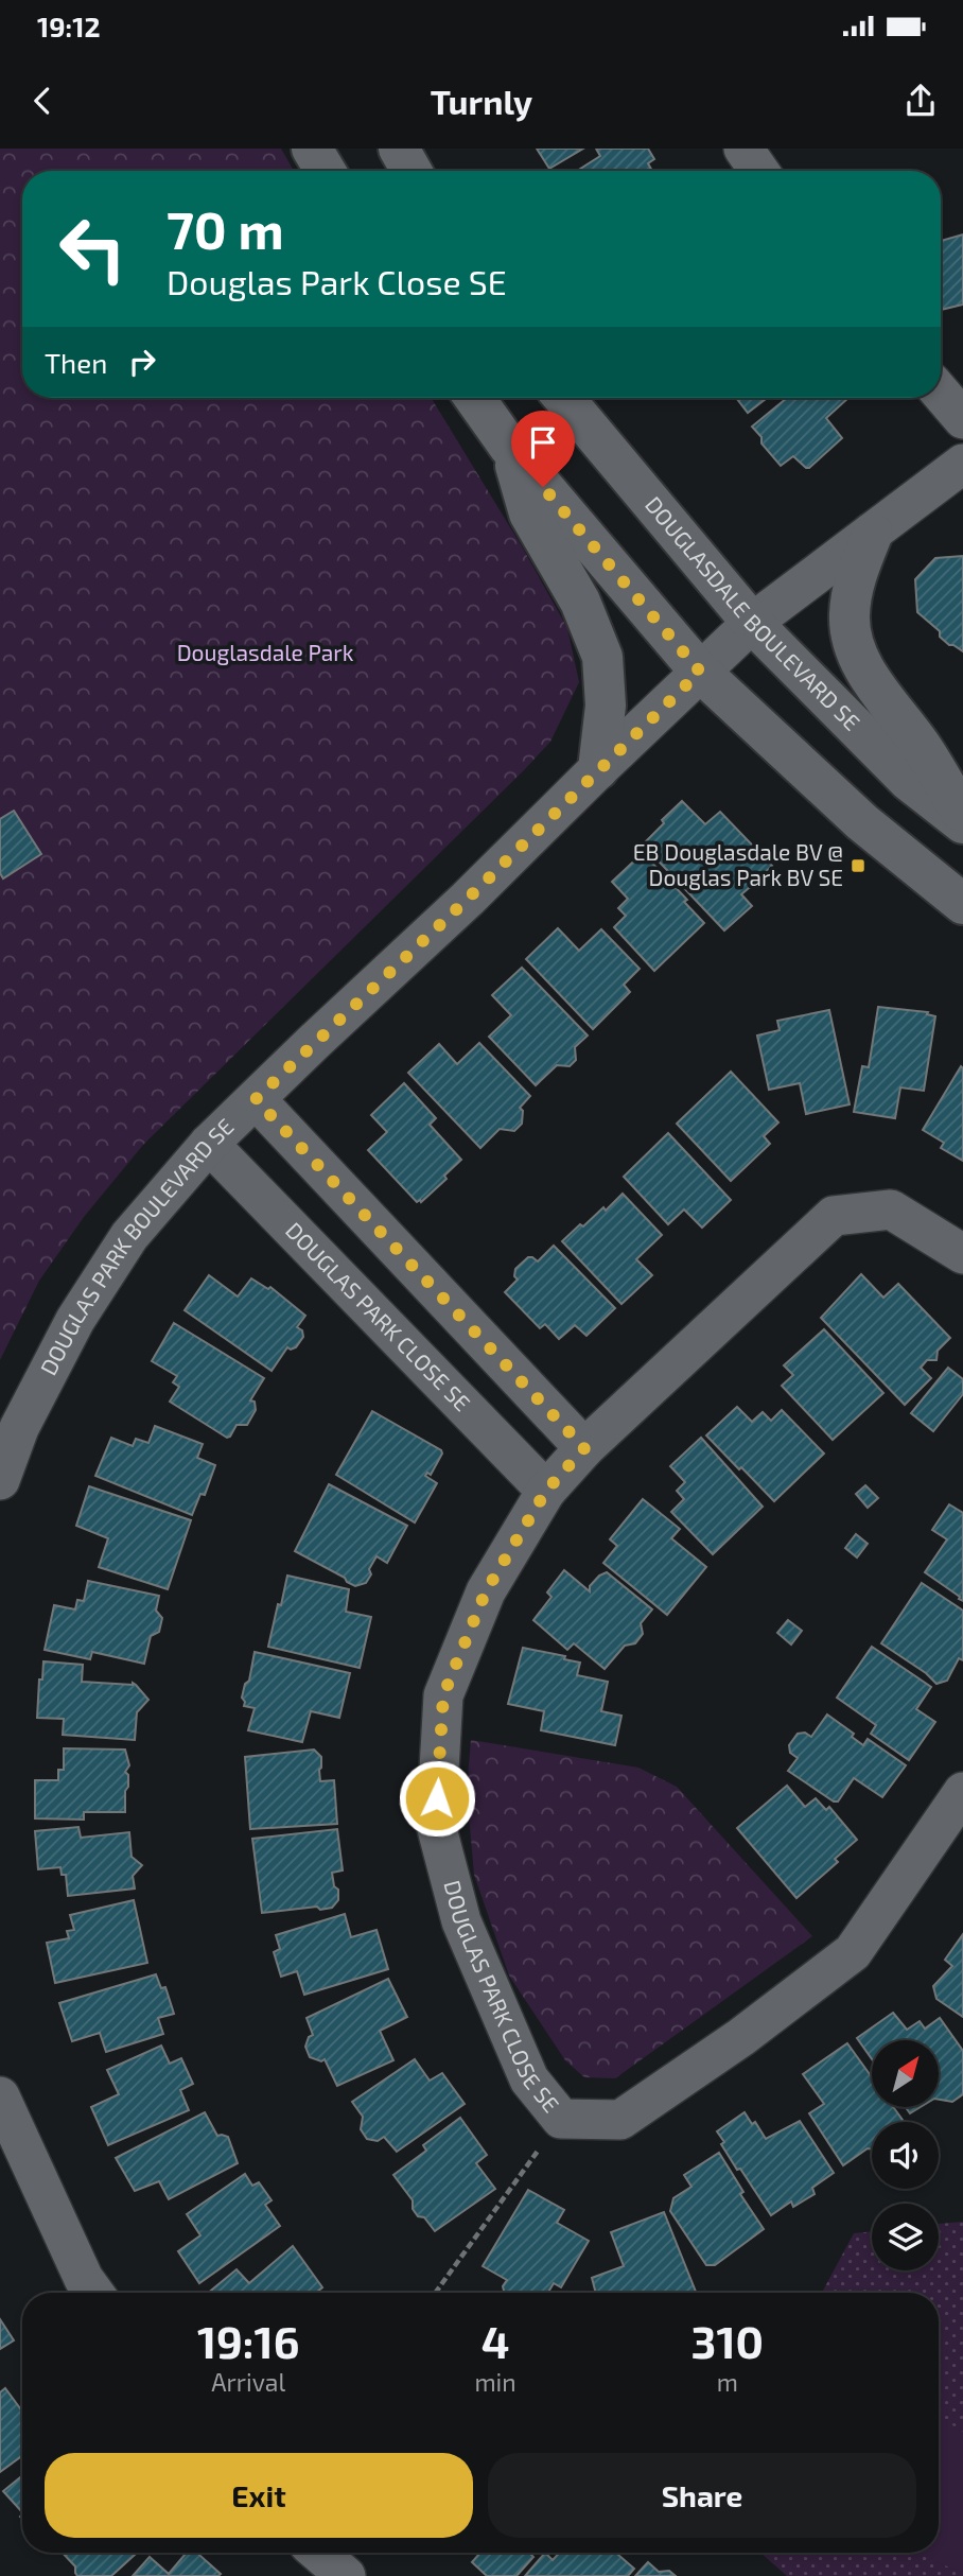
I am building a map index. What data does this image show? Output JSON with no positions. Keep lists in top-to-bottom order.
{
  "streets": {
    "street": ["DOUGLASDALE BOULEVARD SE", "DOUGLAS PARK BOULEVARD SE", "DOUGLAS PARK CLOSE SE"]
  },
  "crossings": [
    ["DOUGLASDALE BOULEVARD SE", "DOUGLAS PARK BOULEVARD SE"],
    ["DOUGLAS PARK BOULEVARD SE", "DOUGLAS PARK CLOSE SE"]
  ],
  "parks": ["Douglasdale Park"],
  "places": {
    "transit": ["EB Douglasdale BV @ Douglas Park BV SE"]
  },
  "north": "top right",
  "page": {
    "status": "19:12",
    "header": "Turnly",
    "turn": ["70 m", "Douglas Park Close SE"],
    "then": "Then",
    "eta": [
      "19:16",
      "Arrival",
      "4",
      "min",
      "310",
      "m"
    ],
    "buttons": ["Exit", "Share"]
  }
}
